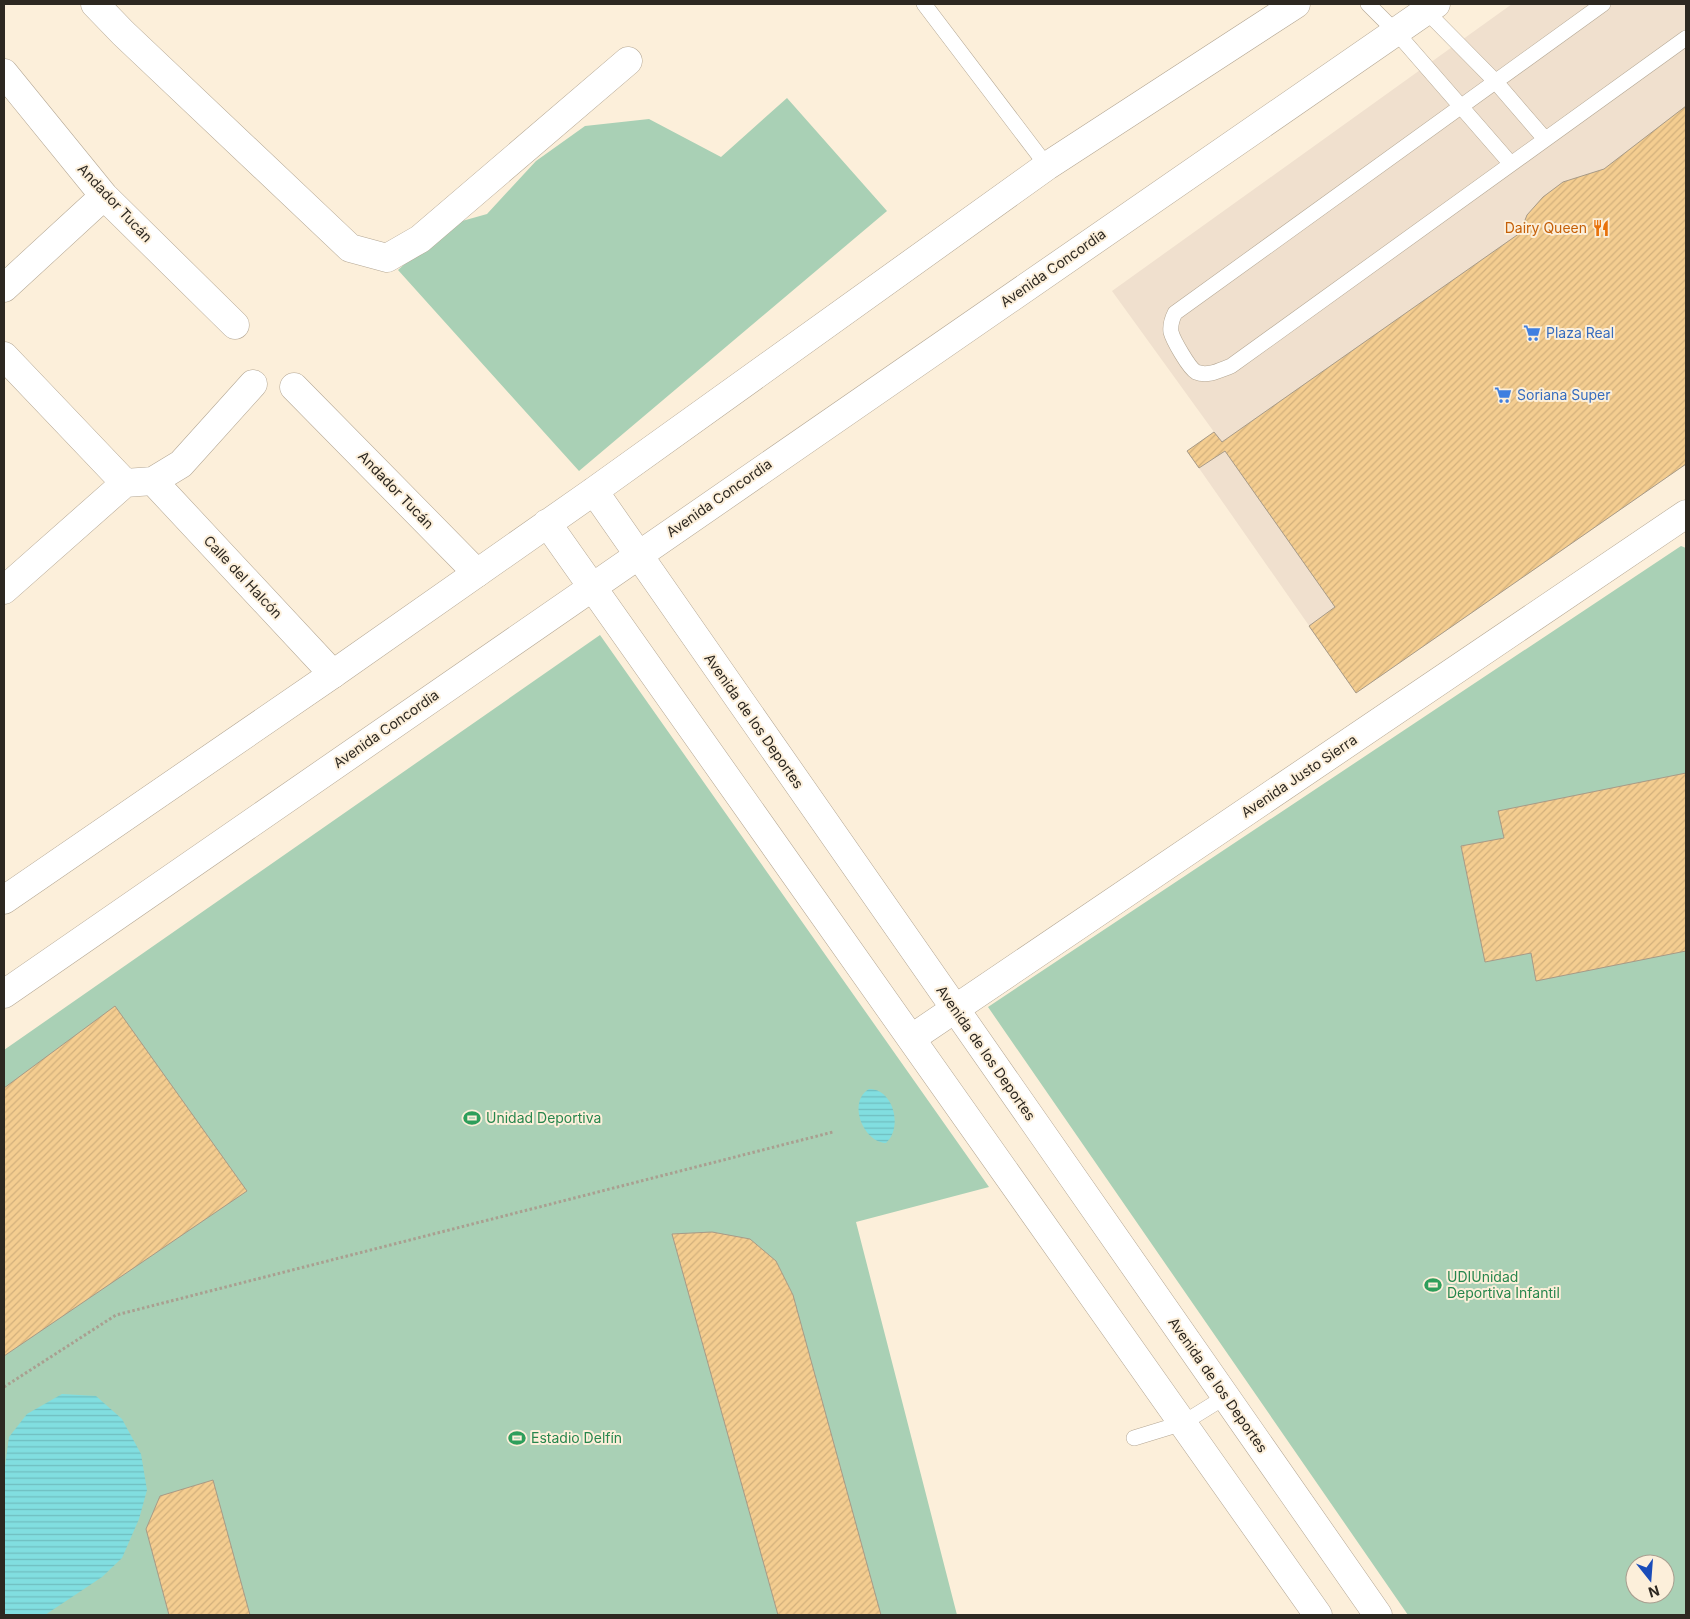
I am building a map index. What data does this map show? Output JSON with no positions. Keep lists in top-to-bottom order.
{
  "streets": {
    "street": [
      "Andador Tucán",
      "Avenida Concordia",
      "Calle del Halcón",
      "Avenida de los Deportes",
      "Avenida Justo Sierra"
    ]
  },
  "crossings": [
    ["Avenida Concordia", "Avenida de los Deportes"],
    ["Avenida de los Deportes", "Avenida Justo Sierra"]
  ],
  "places": {
    "restaurant": ["Dairy Queen"],
    "supermarket": ["Plaza Real", "Soriana Super"],
    "sports": ["Unidad Deportiva", "UDIUnidad Deportiva Infantil", "Estadio Delfín"]
  },
  "north": "bottom"
}
